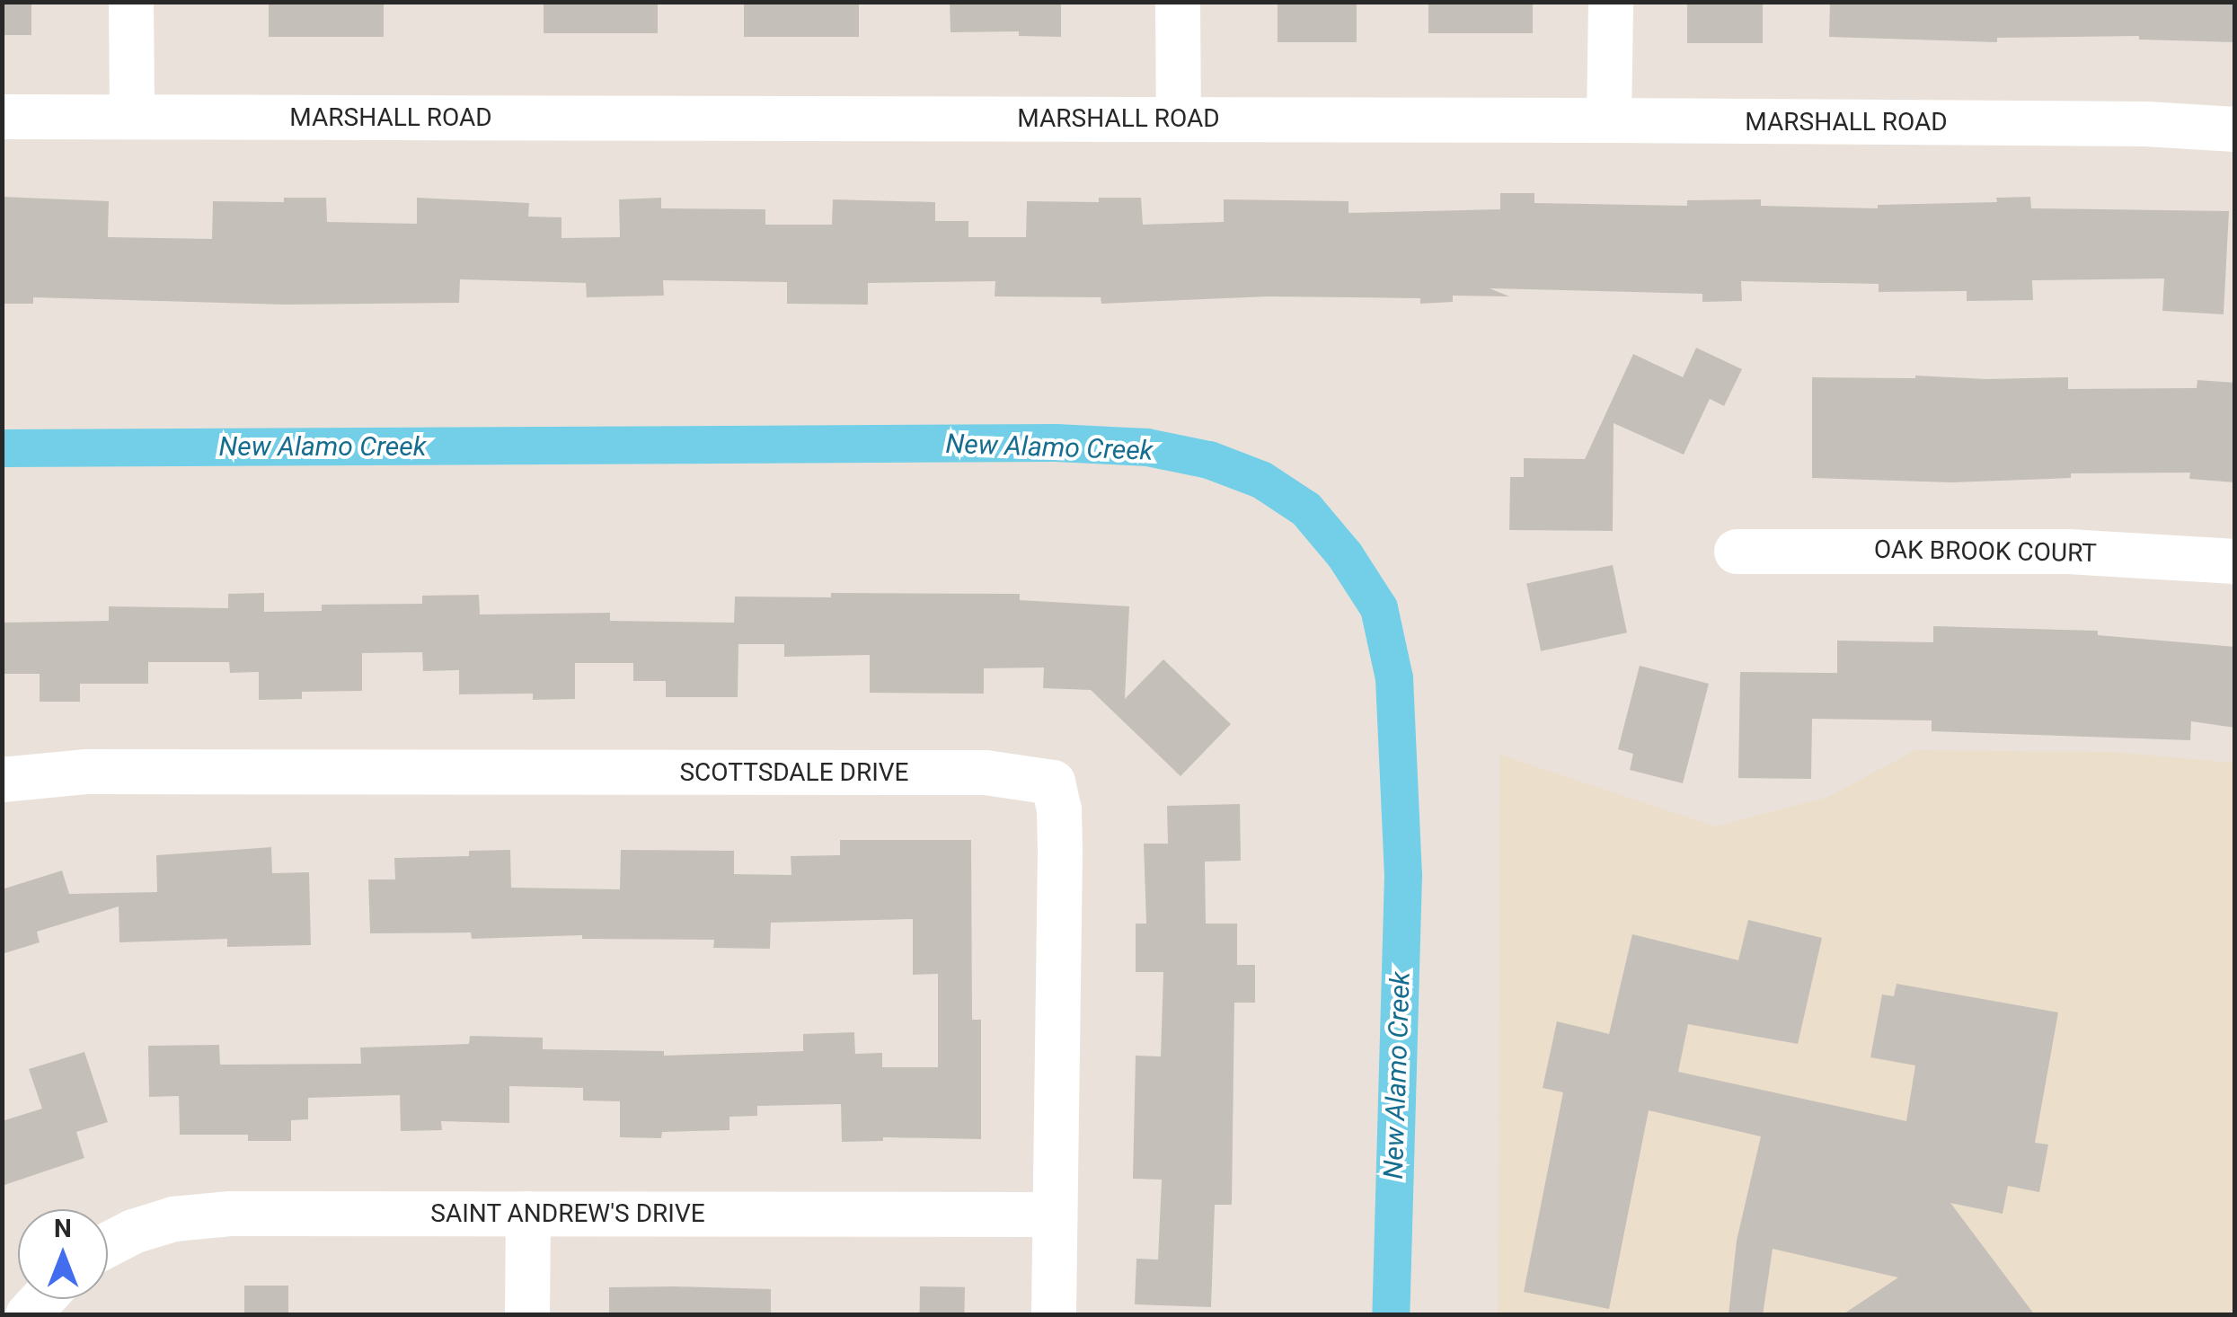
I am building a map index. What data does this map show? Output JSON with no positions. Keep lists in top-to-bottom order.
{
  "streets": {
    "street": [
      "MARSHALL ROAD",
      "OAK BROOK COURT",
      "SCOTTSDALE DRIVE",
      "SAINT ANDREW'S DRIVE"
    ]
  },
  "crossings": [
    ["SCOTTSDALE DRIVE", "SAINT ANDREW'S DRIVE"]
  ],
  "water": ["New Alamo Creek"],
  "north": "top"
}
